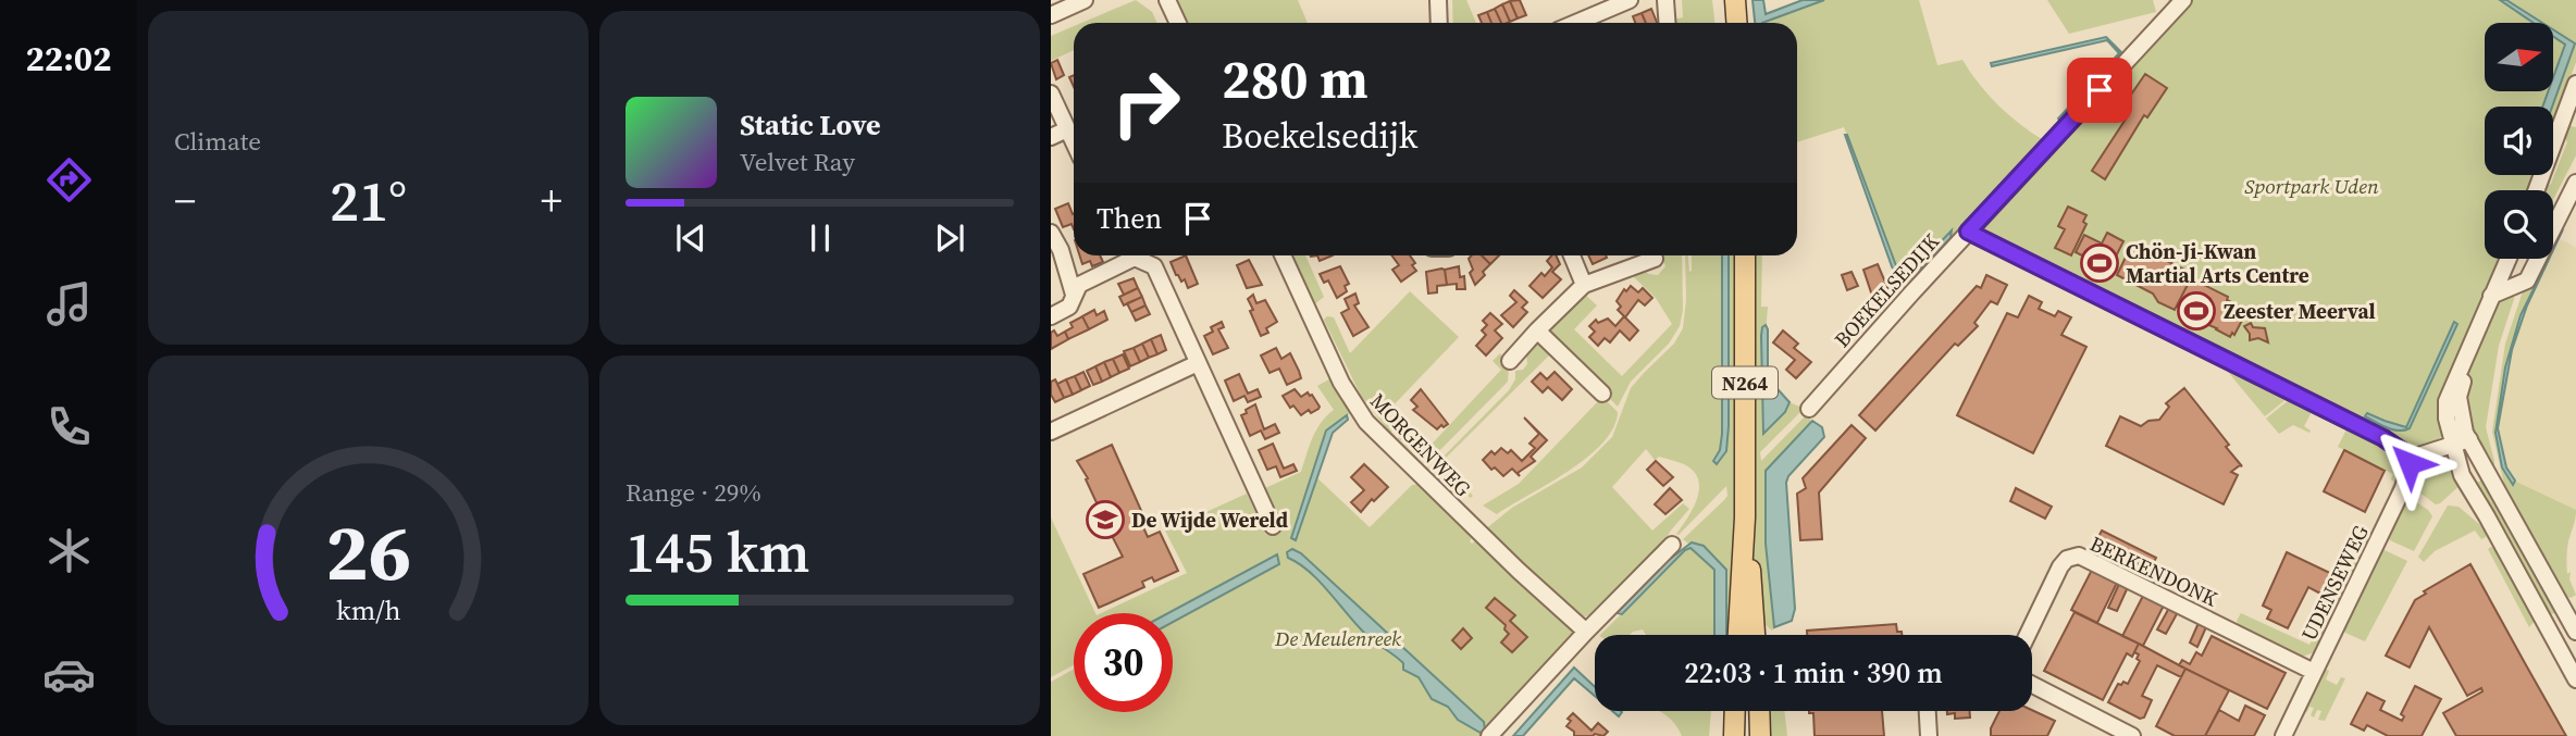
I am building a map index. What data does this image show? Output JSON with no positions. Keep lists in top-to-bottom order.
{
  "streets": {
    "main road": ["N264"],
    "street": [
      "BOEKELSEDIJK",
      "MORGENWEG",
      "BERKENDONK",
      "UDENSEWEG"
    ]
  },
  "crossings": [
    ["BERKENDONK", "UDENSEWEG"]
  ],
  "parks": ["Sportpark Uden", "De Meulenreek"],
  "places": {
    "sports": ["Chön-Ji-Kwan Martial Arts Centre", "Zeester Meerval"],
    "school or university": ["De Wijde Wereld"]
  },
  "north": "right",
  "page": {
    "tabs": "22:02",
    "tile": [
      "Climate",
      ["Range · 29%", "145 km"]
    ],
    "turn": ["280 m", "Boekelsedijk"],
    "song": ["Static Love", "Velvet Ray"],
    "heat": ["−", "21°", "+"],
    "then": "Then",
    "limit": "30",
    "trip": "22:03 · 1 min · 390 m",
    "gauge": ["26", "km/h"]
  }
}
